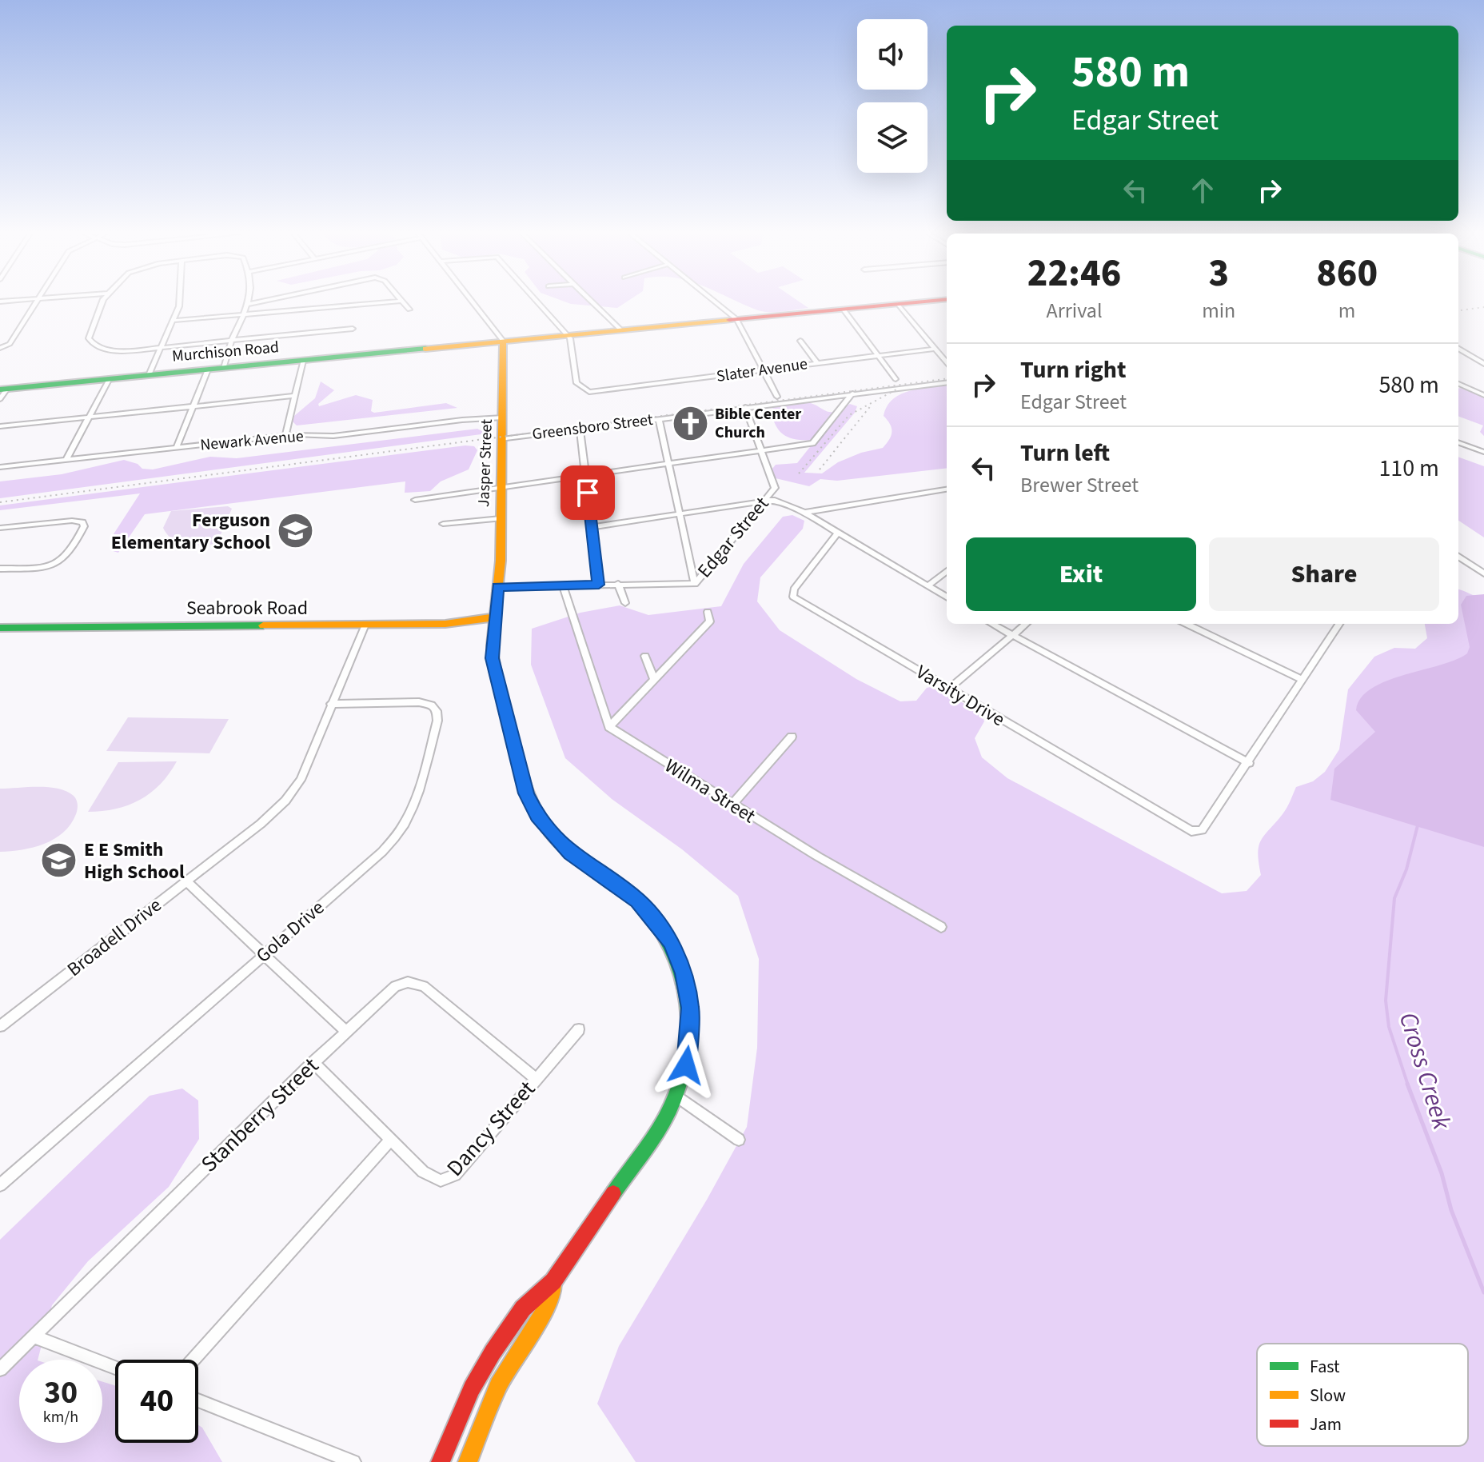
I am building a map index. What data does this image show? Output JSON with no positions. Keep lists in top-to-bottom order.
{
  "streets": {
    "street": [
      "Murchison Road",
      "Slater Avenue",
      "Greensboro Street",
      "Newark Avenue",
      "Jasper Street",
      "Edgar Street",
      "Seabrook Road",
      "Varsity Drive",
      "Wilma Street",
      "Gola Drive",
      "Broadell Drive",
      "Stanberry Street",
      "Dancy Street"
    ]
  },
  "crossings": [
    ["Murchison Road", "Slater Avenue"],
    ["Murchison Road", "Jasper Street"],
    ["Greensboro Street", "Jasper Street"],
    ["Newark Avenue", "Jasper Street"],
    ["Jasper Street", "Edgar Street"],
    ["Jasper Street", "Seabrook Road"],
    ["Seabrook Road", "Broadell Drive"],
    ["Gola Drive", "Broadell Drive"],
    ["Stanberry Street", "Dancy Street"]
  ],
  "water": ["Cross Creek"],
  "places": {
    "church": ["Bible Center Church"],
    "school or university": ["Ferguson Elementary School", "E E Smith High School"]
  },
  "legend": ["Fast", "Slow", "Jam"],
  "page": {
    "turn": ["580 m", "Edgar Street"],
    "eta": [
      "22:46",
      "Arrival",
      "3",
      "min",
      "860",
      "m"
    ],
    "list": [
      {
        "name": "Turn right",
        "note": "Edgar Street",
        "value": "580 m"
      },
      {
        "name": "Turn left",
        "note": "Brewer Street",
        "value": "110 m"
      }
    ],
    "buttons": ["Exit", "Share"],
    "speed": "30 km/h",
    "limit": "40"
  }
}
